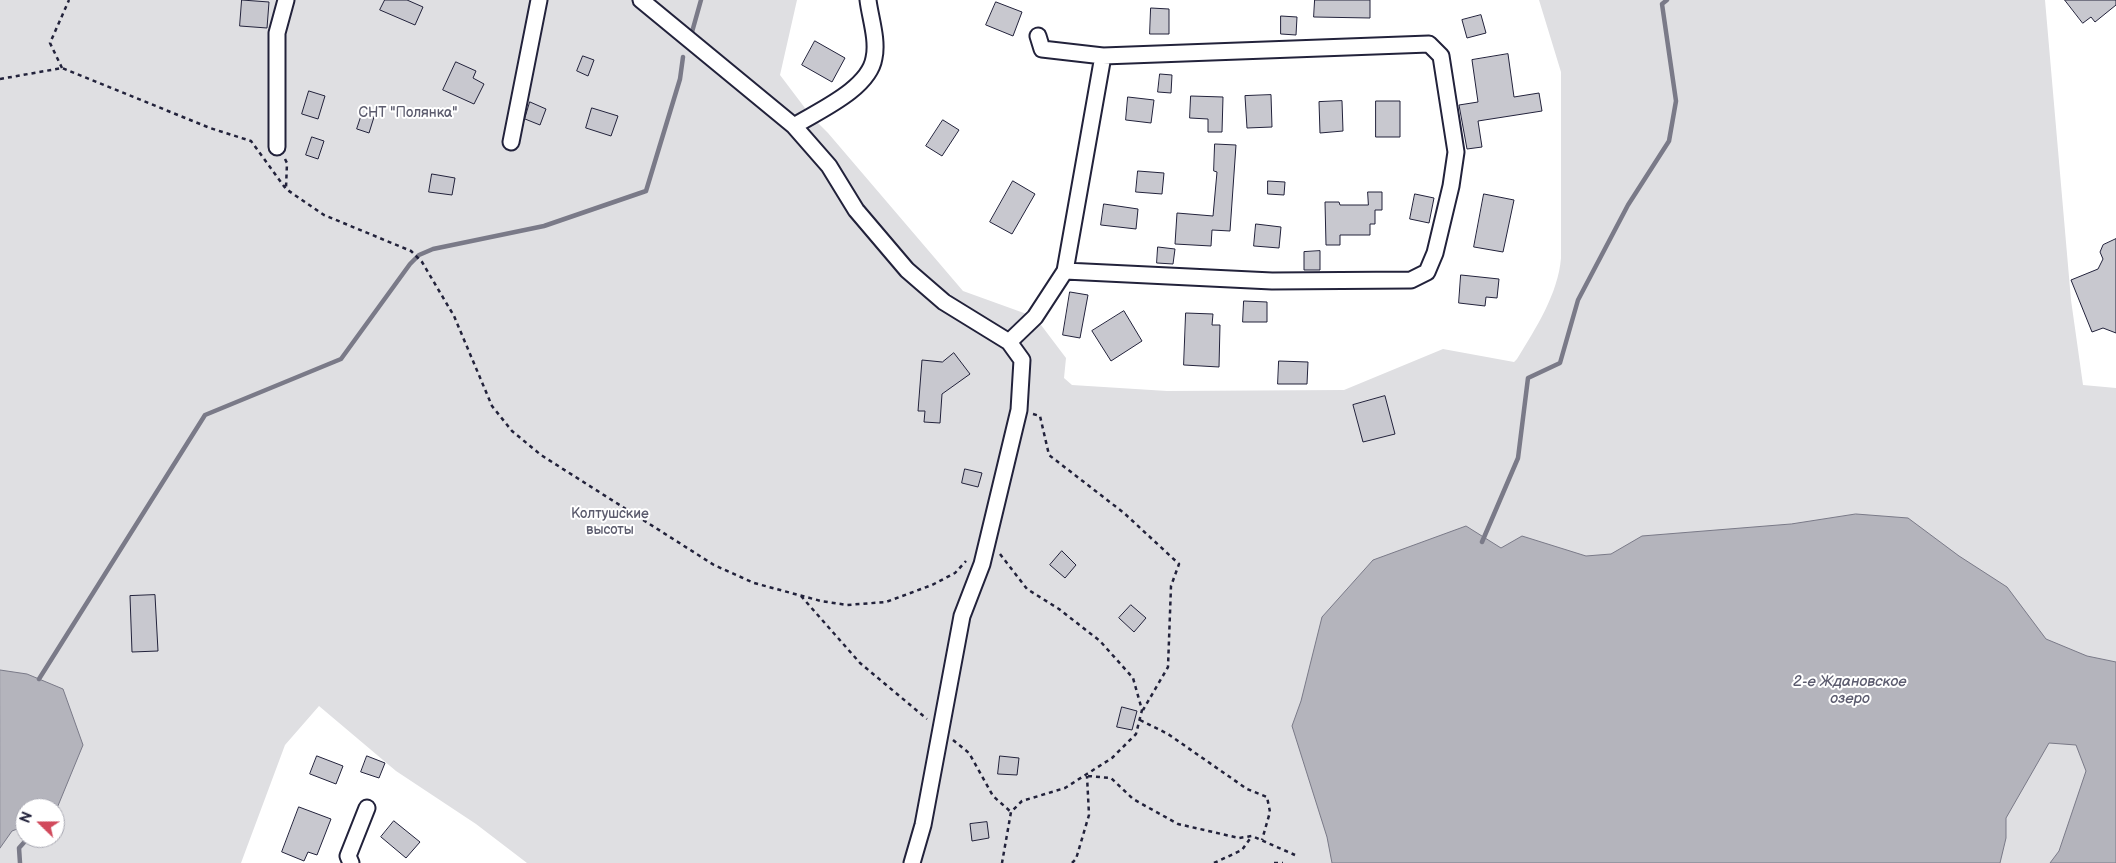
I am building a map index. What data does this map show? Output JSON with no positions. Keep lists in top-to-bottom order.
{
  "water": ["2-е Ждановское озеро"],
  "parks": ["СНТ \"Полянка\"", "Колтушские высоты"],
  "north": "left"
}
